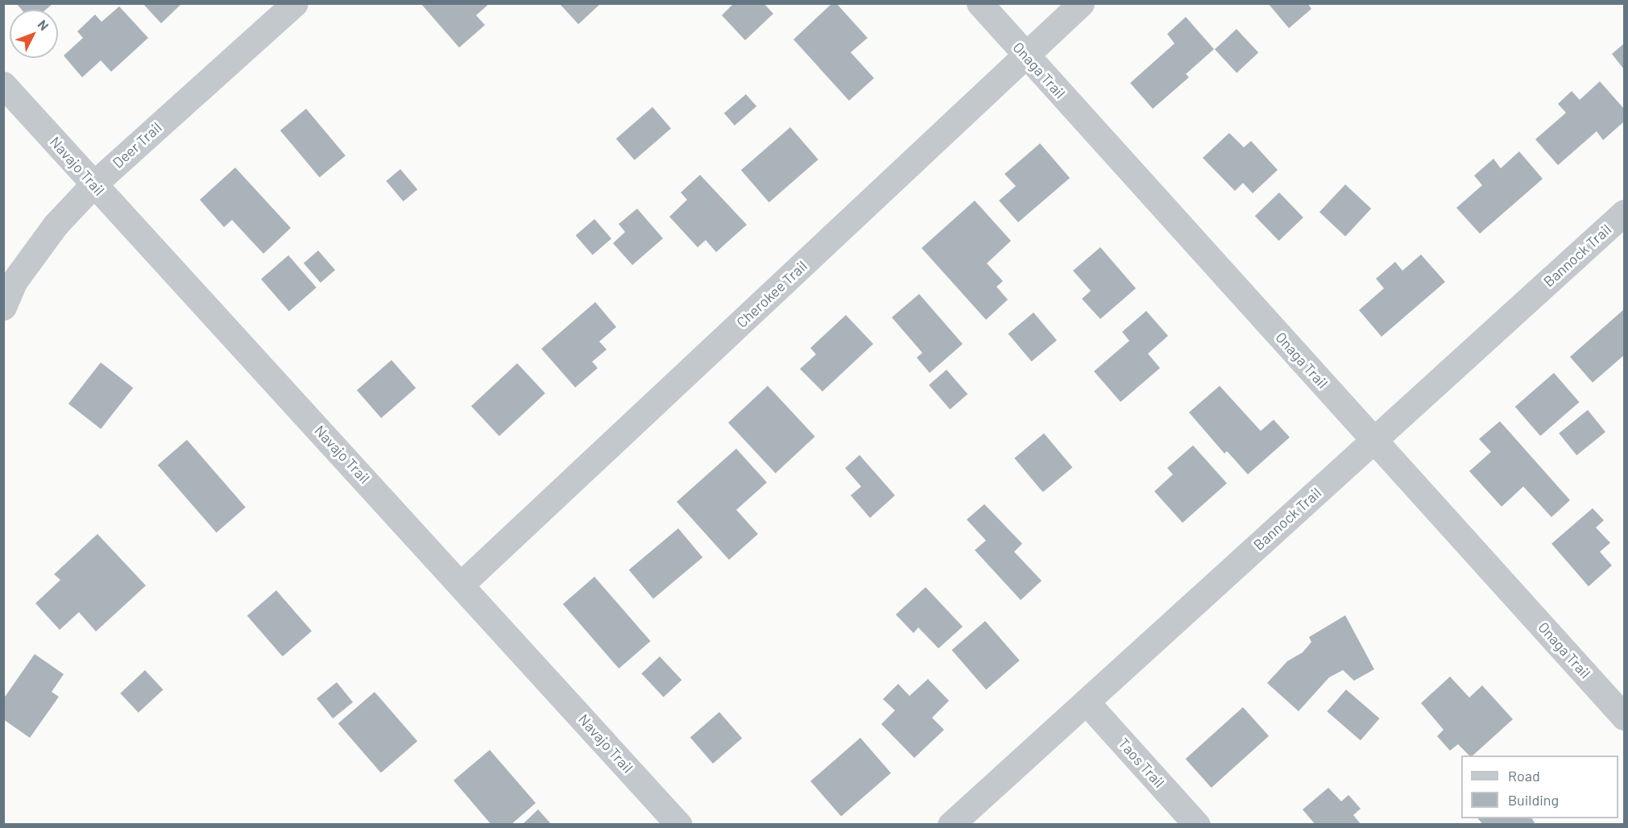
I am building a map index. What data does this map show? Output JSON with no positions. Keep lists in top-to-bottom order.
{
  "streets": {
    "street": [
      "Onaga Trail",
      "Deer Trail",
      "Navajo Trail",
      "Bannock Trail",
      "Cherokee Trail",
      "Taos Trail"
    ]
  },
  "crossings": [
    ["Onaga Trail", "Bannock Trail"],
    ["Onaga Trail", "Cherokee Trail"],
    ["Deer Trail", "Navajo Trail"],
    ["Navajo Trail", "Cherokee Trail"],
    ["Bannock Trail", "Taos Trail"]
  ],
  "legend": ["Road", "Building"],
  "north": "top right"
}
